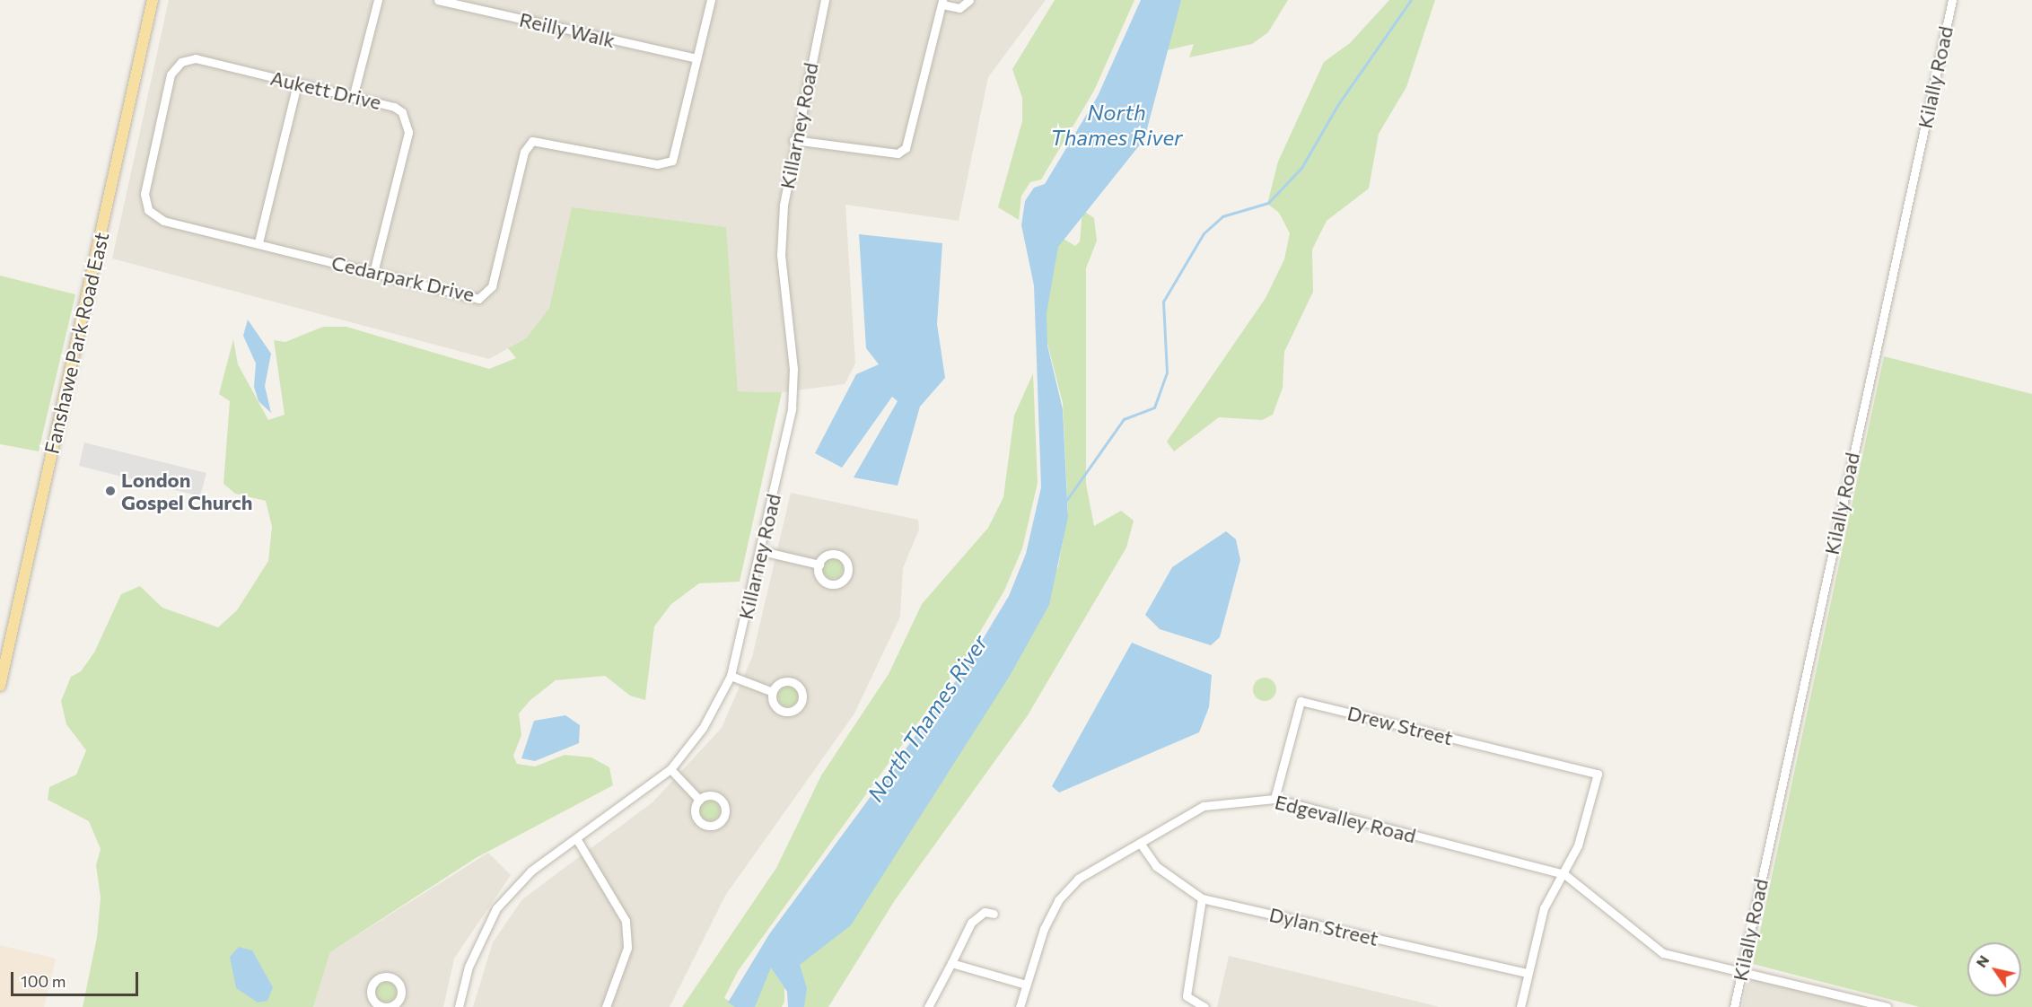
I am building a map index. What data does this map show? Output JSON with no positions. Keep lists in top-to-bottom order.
{
  "streets": {
    "main road": ["Fanshawe Park Road East"],
    "street": [
      "Reilly Walk",
      "Kilally Road",
      "Aukett Drive",
      "Killarney Road",
      "Cedarpark Drive",
      "Drew Street",
      "Edgevalley Road",
      "Dylan Street"
    ]
  },
  "crossings": [
    ["Reilly Walk", "Cedarpark Drive"],
    ["Kilally Road", "Edgevalley Road"],
    ["Aukett Drive", "Cedarpark Drive"],
    ["Drew Street", "Edgevalley Road"],
    ["Edgevalley Road", "Dylan Street"]
  ],
  "water": ["North Thames River"],
  "places": ["London Gospel Church"],
  "scale_bar": "100 m",
  "north": "top left"
}
